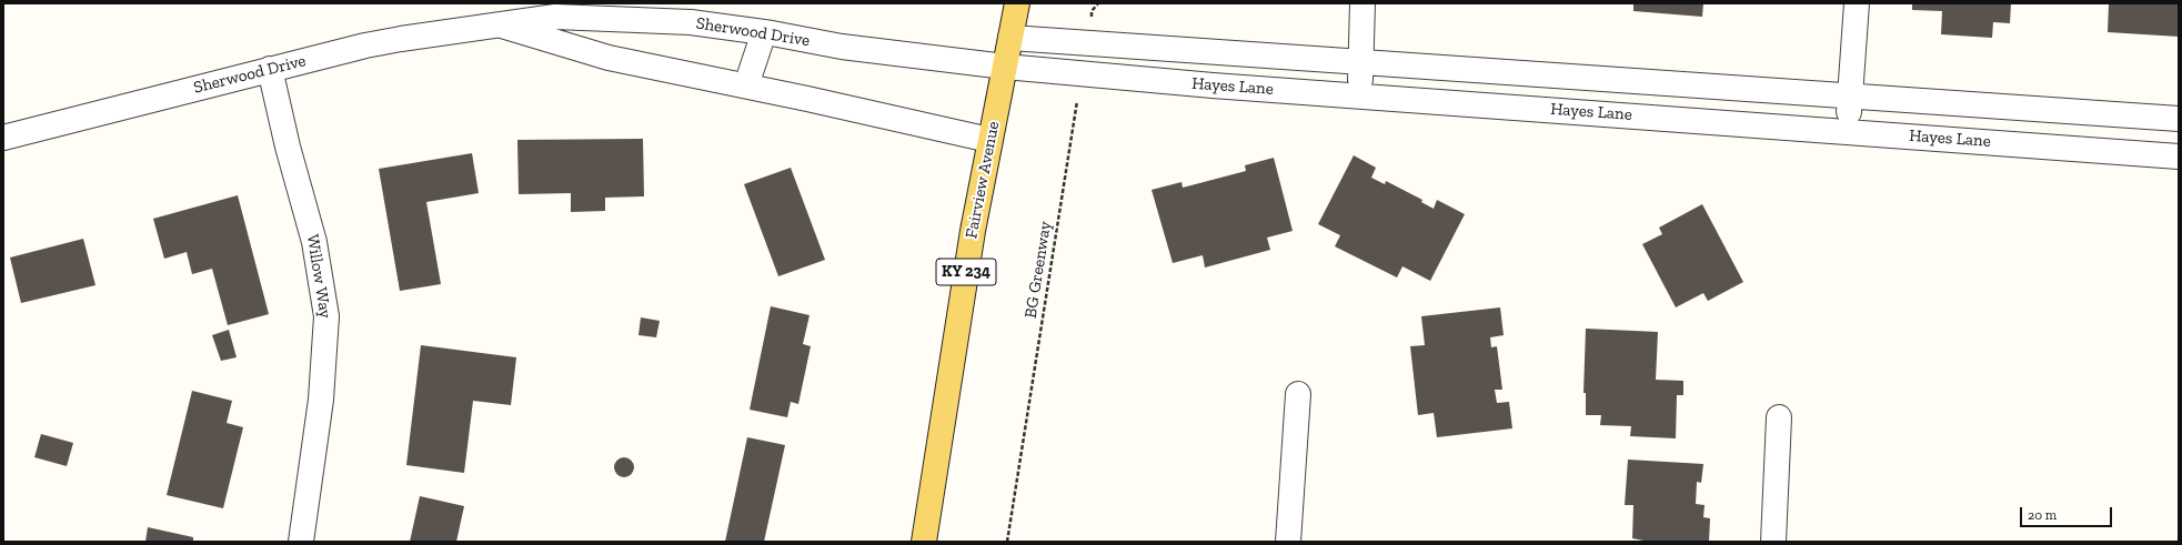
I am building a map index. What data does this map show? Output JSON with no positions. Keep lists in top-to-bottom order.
{
  "streets": {
    "main road": ["Fairview Avenue", "KY 234"],
    "street": ["Sherwood Drive", "Hayes Lane", "Willow Way"],
    "path": ["BG Greenway"]
  },
  "crossings": [
    ["Sherwood Drive", "Hayes Lane"],
    ["Sherwood Drive", "Fairview Avenue"],
    ["Sherwood Drive", "Willow Way"],
    ["Hayes Lane", "Fairview Avenue"],
    ["Hayes Lane", "BG Greenway"]
  ],
  "scale_bar": "20 m"
}
